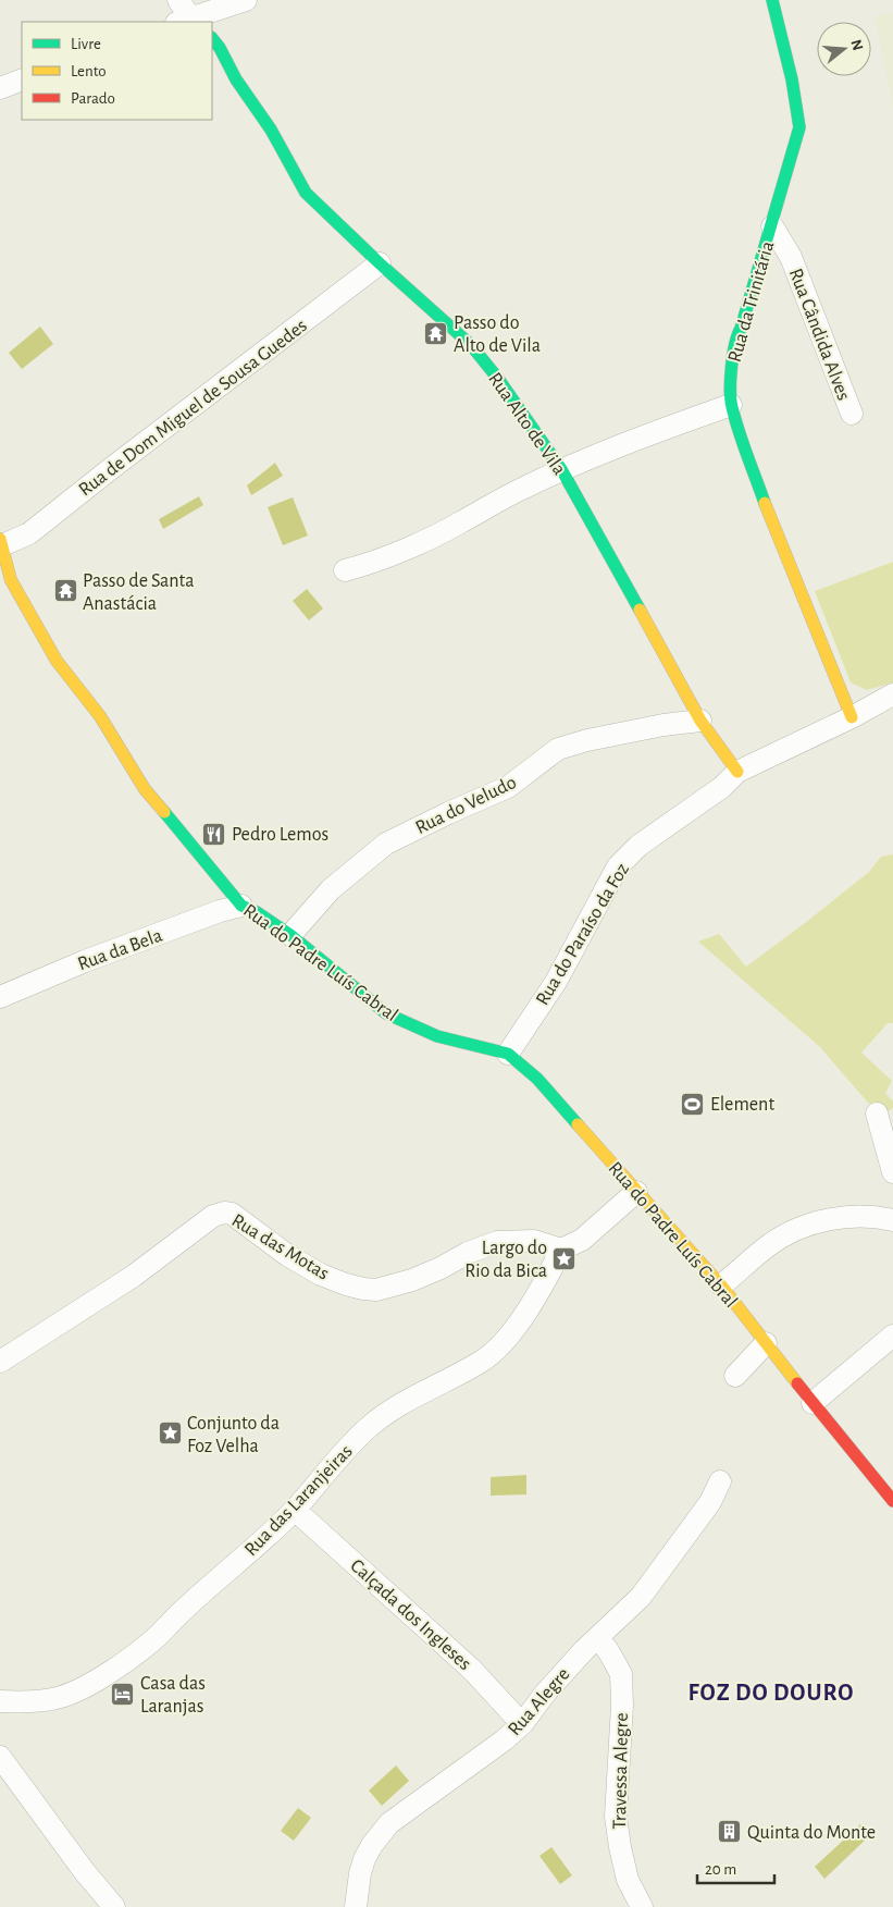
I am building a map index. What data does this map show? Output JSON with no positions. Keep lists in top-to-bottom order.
{
  "streets": {
    "street": [
      "Rua da Trinitária",
      "Rua Cândida Alves",
      "Rua de Dom Miguel de Sousa Guedes",
      "Rua Alto de Vila",
      "Rua do Veludo",
      "Rua do Paraíso da Foz",
      "Rua da Bela",
      "Rua do Padre Luís Cabral",
      "Rua das Motas",
      "Rua das Laranjeiras",
      "Calçada dos Ingleses",
      "Rua Alegre",
      "Travessa Alegre"
    ]
  },
  "crossings": [
    ["Rua da Trinitária", "Rua Cândida Alves"],
    ["Rua da Trinitária", "Rua do Paraíso da Foz"],
    ["Rua de Dom Miguel de Sousa Guedes", "Rua Alto de Vila"],
    ["Rua de Dom Miguel de Sousa Guedes", "Rua do Padre Luís Cabral"],
    ["Rua Alto de Vila", "Rua do Veludo"],
    ["Rua Alto de Vila", "Rua do Paraíso da Foz"],
    ["Rua do Veludo", "Rua do Padre Luís Cabral"],
    ["Rua do Paraíso da Foz", "Rua do Padre Luís Cabral"],
    ["Rua da Bela", "Rua do Padre Luís Cabral"],
    ["Rua das Motas", "Rua das Laranjeiras"],
    ["Rua das Laranjeiras", "Calçada dos Ingleses"],
    ["Calçada dos Ingleses", "Rua Alegre"],
    ["Rua Alegre", "Travessa Alegre"]
  ],
  "districts": ["FOZ DO DOURO"],
  "places": {
    "temple": ["Passo do Alto de Vila", "Passo de Santa Anastácia"],
    "restaurant": ["Pedro Lemos"],
    "sports": ["Element"],
    "place": ["Largo do Rio da Bica", "Conjunto da Foz Velha"],
    "hotel": ["Casa das Laranjas"],
    "building": ["Quinta do Monte"]
  },
  "legend": ["Livre", "Lento", "Parado"],
  "scale_bar": "20 m",
  "north": "right"
}
